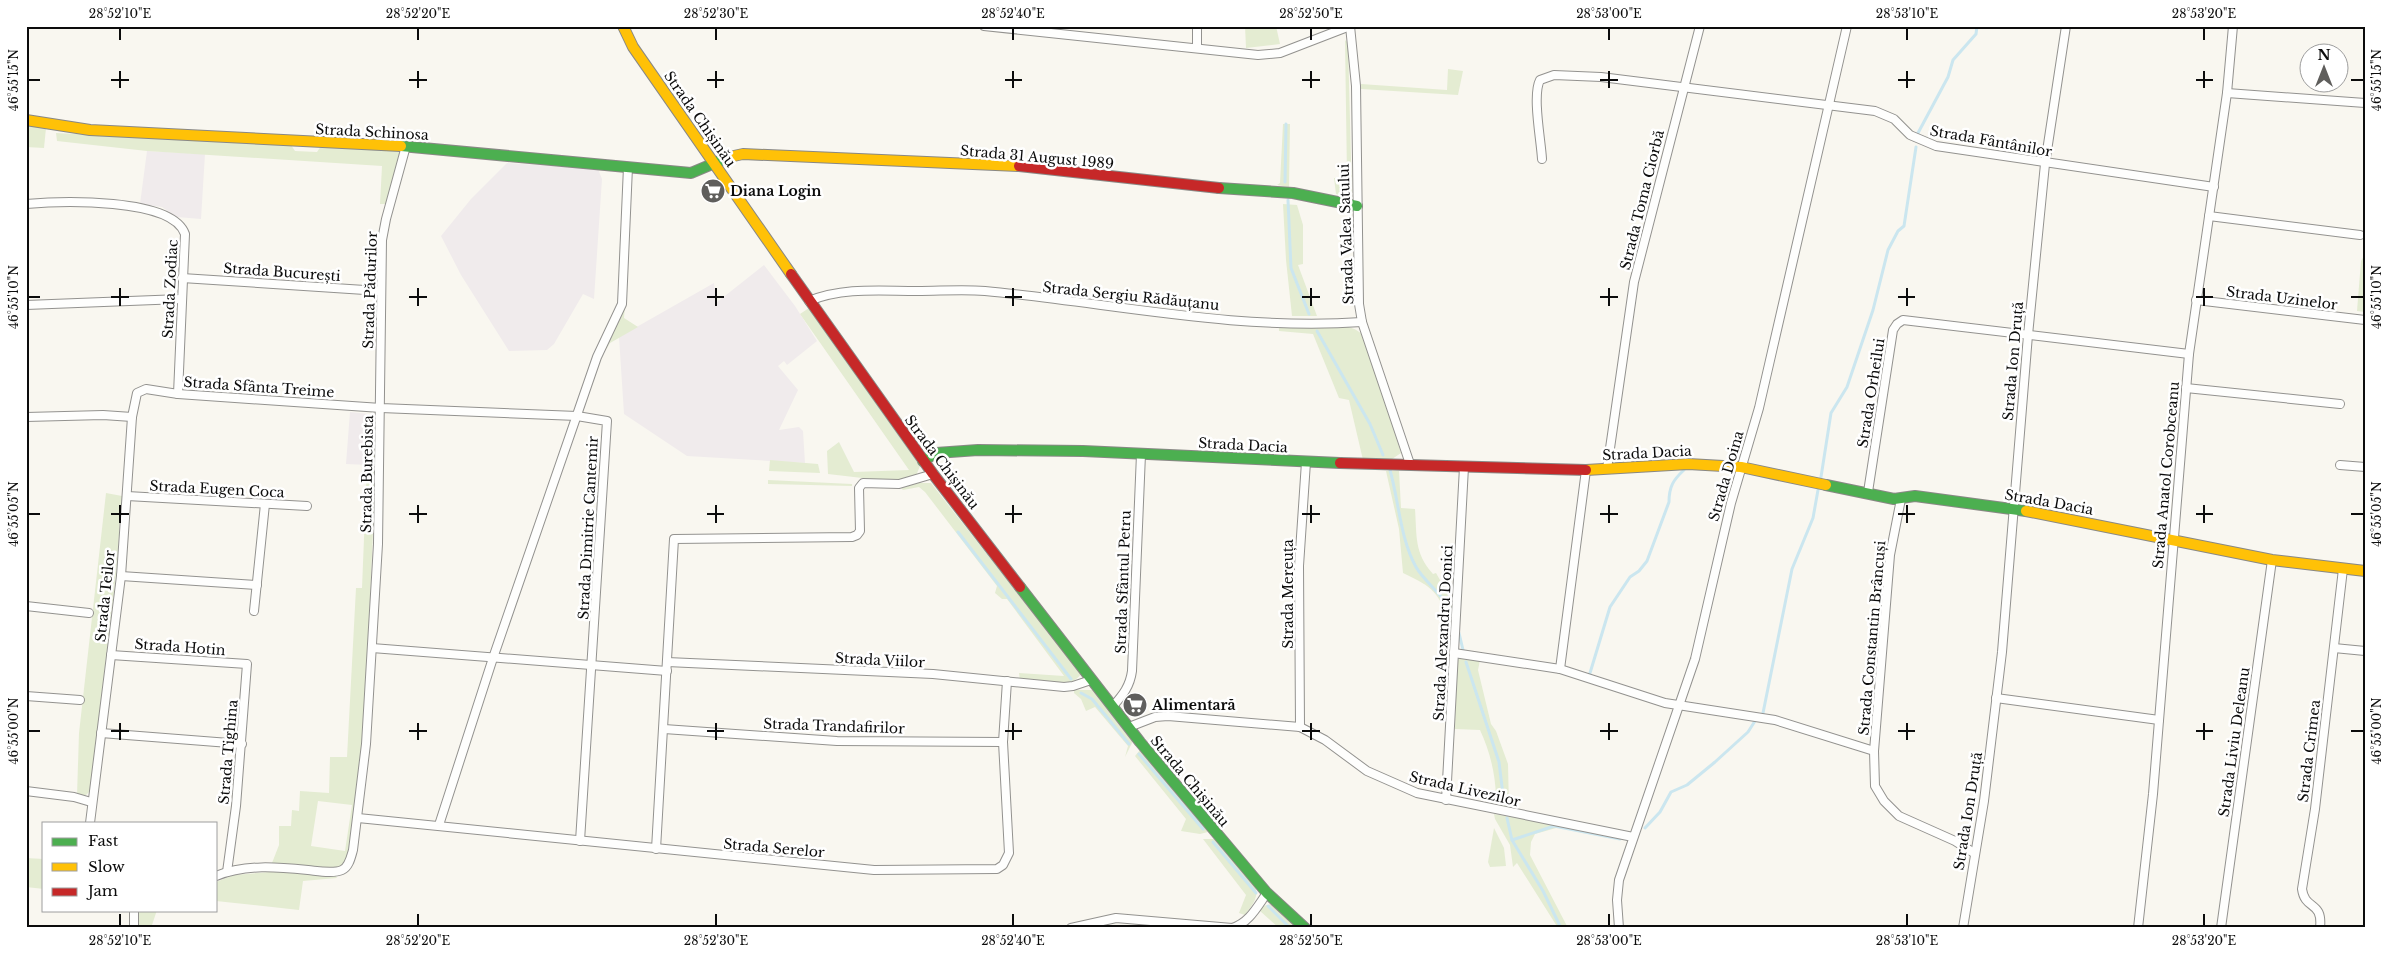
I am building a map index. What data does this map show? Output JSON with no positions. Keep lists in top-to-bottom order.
{
  "streets": {
    "street": [
      "Strada Chișinău",
      "Strada Schinosa",
      "Strada Fântânilor",
      "Strada 31 August 1989",
      "Strada Toma Ciorbă",
      "Strada Valea Satului",
      "Strada București",
      "Strada Zodiac",
      "Strada Pădurilor",
      "Strada Sergiu Rădăuțanu",
      "Strada Uzinelor",
      "Strada Ion Druță",
      "Strada Sfânta Treime",
      "Strada Orheilui",
      "Strada Dacia",
      "Strada Burebista",
      "Strada Anatol Corobceanu",
      "Strada Doina",
      "Strada Eugen Coca",
      "Strada Dimitrie Cantemir",
      "Strada Sfântul Petru",
      "Strada Mereuța",
      "Strada Teilor",
      "Strada Alexandru Donici",
      "Strada Constantin Brâncuși",
      "Strada Hotin",
      "Strada Viilor",
      "Strada Trandafirilor",
      "Strada Liviu Deleanu",
      "Strada Crimea",
      "Strada Tighina",
      "Strada Livezilor",
      "Strada Serelor"
    ]
  },
  "crossings": [
    ["Strada Chișinău", "Strada Schinosa"],
    ["Strada Chișinău", "Strada 31 August 1989"],
    ["Strada Chișinău", "Strada Sergiu Rădăuțanu"],
    ["Strada Chișinău", "Strada Dacia"],
    ["Strada Chișinău", "Strada Sfântul Petru"],
    ["Strada Chișinău", "Strada Viilor"],
    ["Strada Chișinău", "Strada Livezilor"],
    ["Strada Schinosa", "Strada 31 August 1989"],
    ["Strada Schinosa", "Strada Pădurilor"],
    ["Strada Fântânilor", "Strada Toma Ciorbă"],
    ["Strada Fântânilor", "Strada Ion Druță"],
    ["Strada Fântânilor", "Strada Anatol Corobceanu"],
    ["Strada Fântânilor", "Strada Doina"],
    ["Strada 31 August 1989", "Strada Valea Satului"],
    ["Strada Toma Ciorbă", "Strada Dacia"],
    ["Strada Valea Satului", "Strada Sergiu Rădăuțanu"],
    ["Strada Valea Satului", "Strada Dacia"],
    ["Strada București", "Strada Zodiac"],
    ["Strada București", "Strada Pădurilor"],
    ["Strada Zodiac", "Strada Sfânta Treime"],
    ["Strada Pădurilor", "Strada Sfânta Treime"],
    ["Strada Pădurilor", "Strada Burebista"],
    ["Strada Uzinelor", "Strada Anatol Corobceanu"],
    ["Strada Ion Druță", "Strada Orheilui"],
    ["Strada Ion Druță", "Strada Dacia"],
    ["Strada Ion Druță", "Strada Constantin Brâncuși"],
    ["Strada Sfânta Treime", "Strada Burebista"],
    ["Strada Sfânta Treime", "Strada Teilor"],
    ["Strada Orheilui", "Strada Dacia"],
    ["Strada Orheilui", "Strada Anatol Corobceanu"],
    ["Strada Dacia", "Strada Anatol Corobceanu"],
    ["Strada Dacia", "Strada Doina"],
    ["Strada Dacia", "Strada Sfântul Petru"],
    ["Strada Dacia", "Strada Mereuța"],
    ["Strada Dacia", "Strada Alexandru Donici"],
    ["Strada Dacia", "Strada Constantin Brâncuși"],
    ["Strada Dacia", "Strada Liviu Deleanu"],
    ["Strada Dacia", "Strada Crimea"],
    ["Strada Burebista", "Strada Dimitrie Cantemir"],
    ["Strada Burebista", "Strada Serelor"],
    ["Strada Doina", "Strada Livezilor"],
    ["Strada Eugen Coca", "Strada Teilor"],
    ["Strada Dimitrie Cantemir", "Strada Serelor"],
    ["Strada Mereuța", "Strada Livezilor"],
    ["Strada Teilor", "Strada Hotin"],
    ["Strada Alexandru Donici", "Strada Livezilor"],
    ["Strada Hotin", "Strada Tighina"],
    ["Strada Viilor", "Strada Serelor"],
    ["Strada Trandafirilor", "Strada Serelor"]
  ],
  "places": {
    "supermarket": ["Diana Login", "Alimentară"]
  },
  "legend": ["Fast", "Slow", "Jam"],
  "north": "top",
  "coordinates": [
    "28°52'10\"E",
    "28°52'20\"E",
    "28°52'30\"E",
    "28°52'40\"E",
    "28°52'50\"E",
    "28°53'00\"E",
    "28°53'10\"E",
    "28°53'20\"E",
    "46°55'15\"N",
    "46°55'10\"N",
    "46°55'05\"N",
    "46°55'00\"N"
  ]
}
